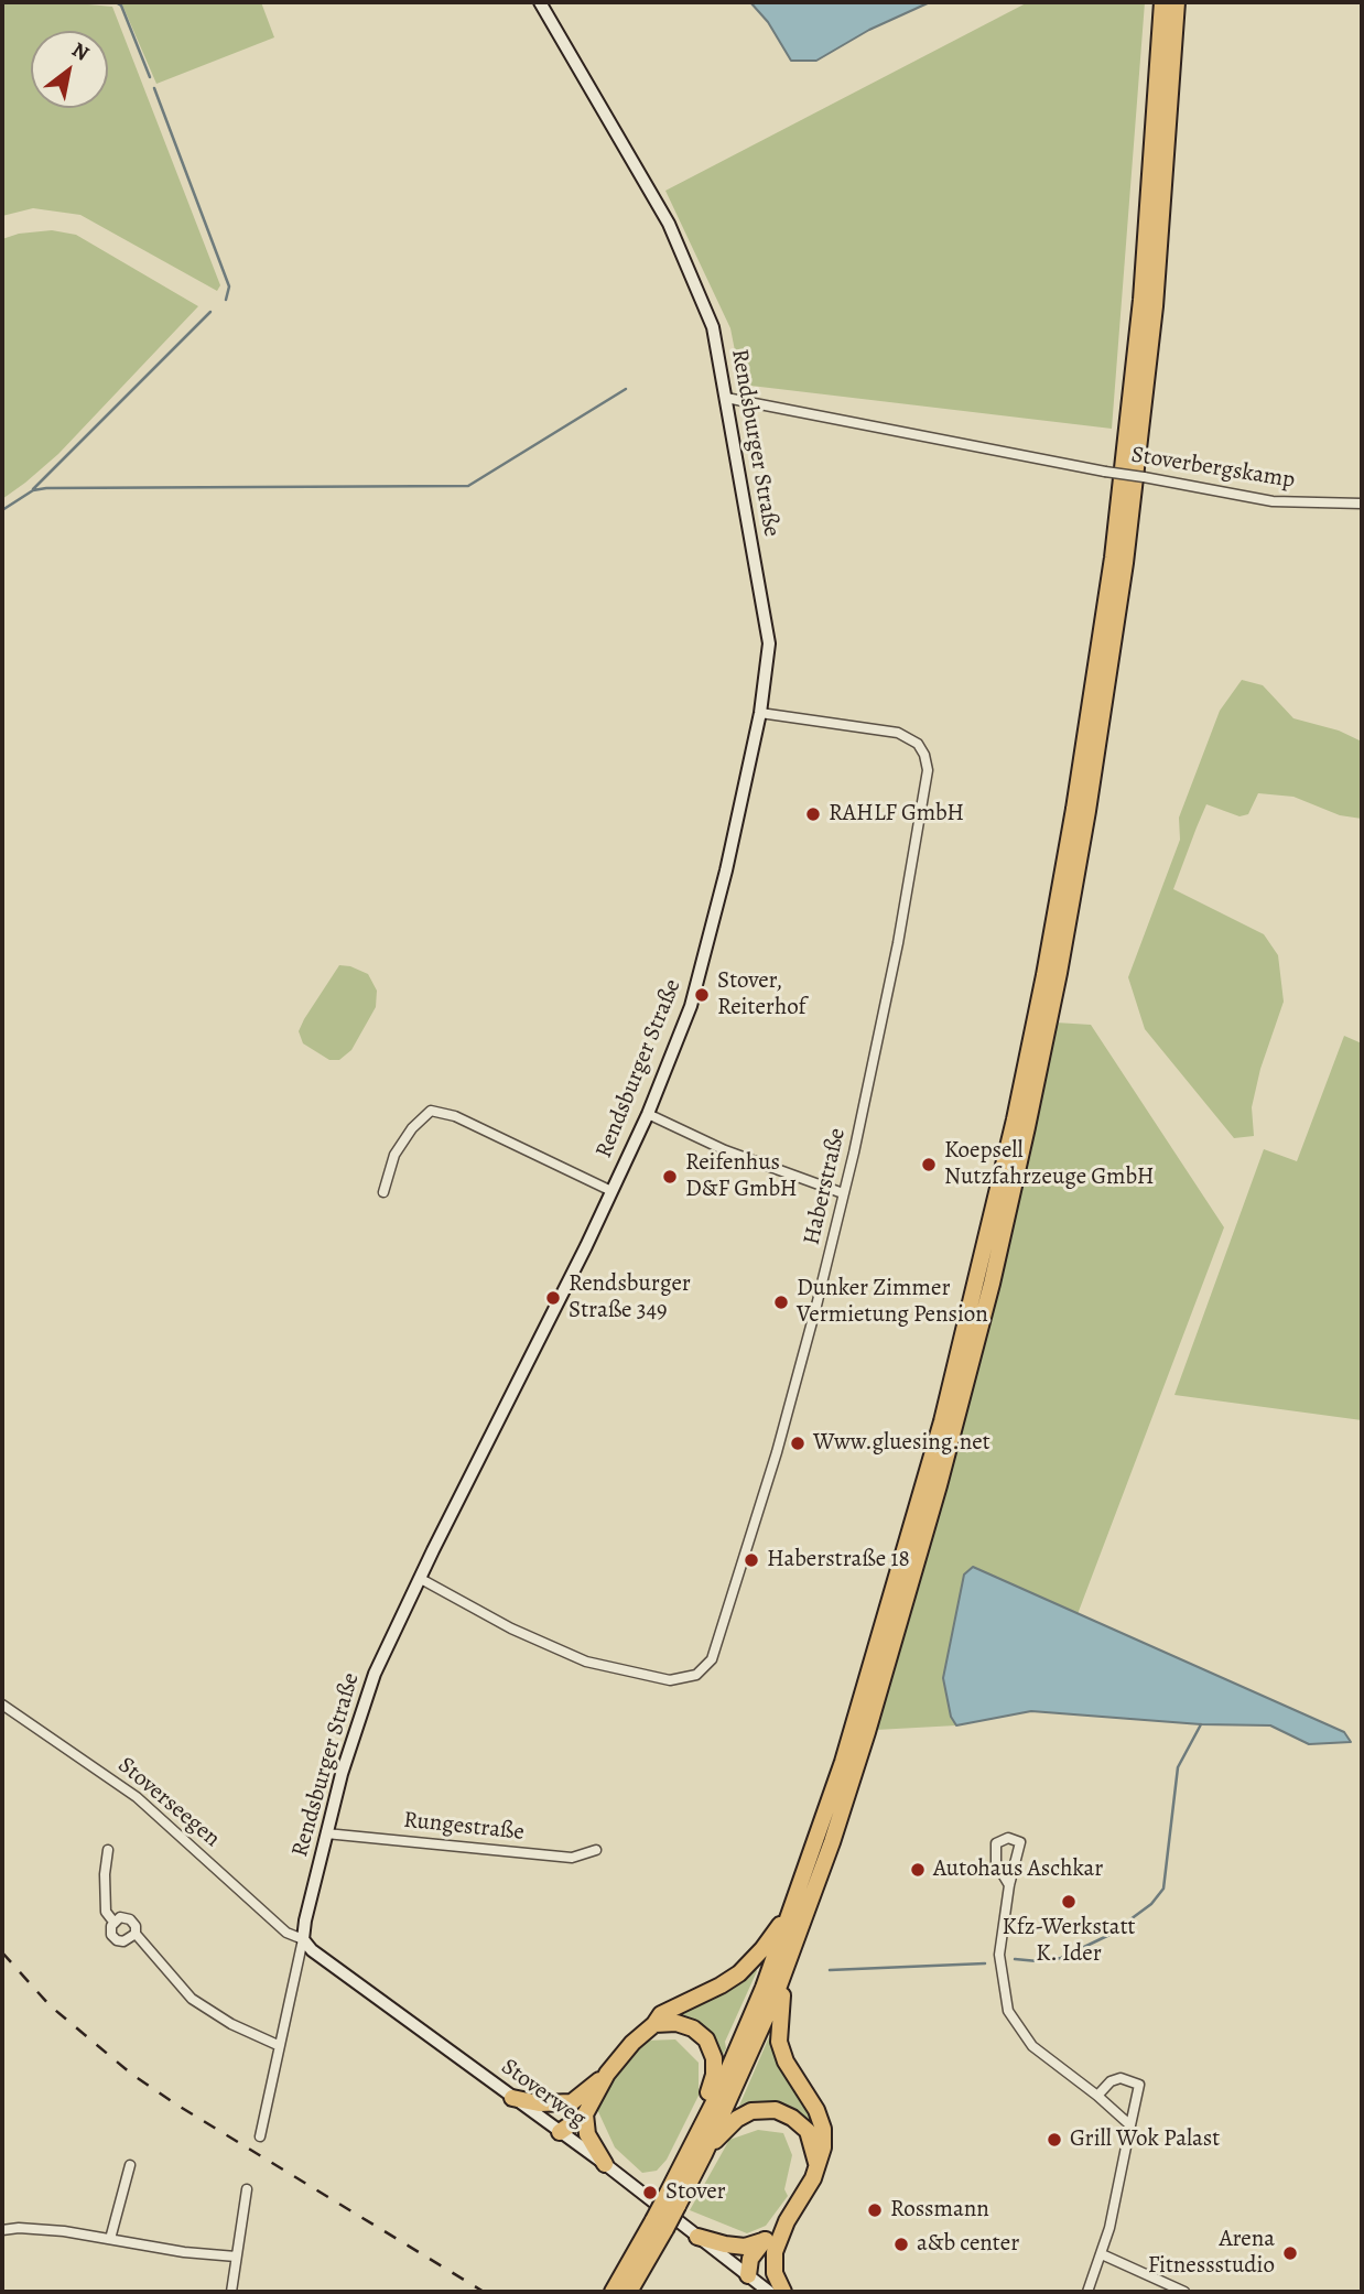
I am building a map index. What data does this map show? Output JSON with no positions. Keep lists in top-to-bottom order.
{
  "streets": {
    "street": [
      "Rendsburger Straße",
      "Stoverbergskamp",
      "Haberstraße",
      "Stoverseegen",
      "Rungestraße",
      "Stoverweg"
    ]
  },
  "crossings": [
    ["Rendsburger Straße", "Stoverbergskamp"],
    ["Rendsburger Straße", "Haberstraße"],
    ["Rendsburger Straße", "Stoverseegen"],
    ["Rendsburger Straße", "Rungestraße"],
    ["Rendsburger Straße", "Stoverweg"],
    ["Stoverseegen", "Stoverweg"]
  ],
  "places": [
    "RAHLF GmbH",
    "Stover, Reiterhof",
    "Koepsell Nutzfahrzeuge GmbH",
    "Reifenhus D&F GmbH",
    "Rendsburger Straße 349",
    "Dunker Zimmer Vermietung Pension",
    "Www.gluesing.net",
    "Haberstraße 18",
    "Autohaus Aschkar",
    "Kfz-Werkstatt K. Ider",
    "Grill Wok Palast",
    "Stover",
    "Rossmann",
    "a&b center",
    "Arena Fitnessstudio"
  ],
  "north": "top right"
}
